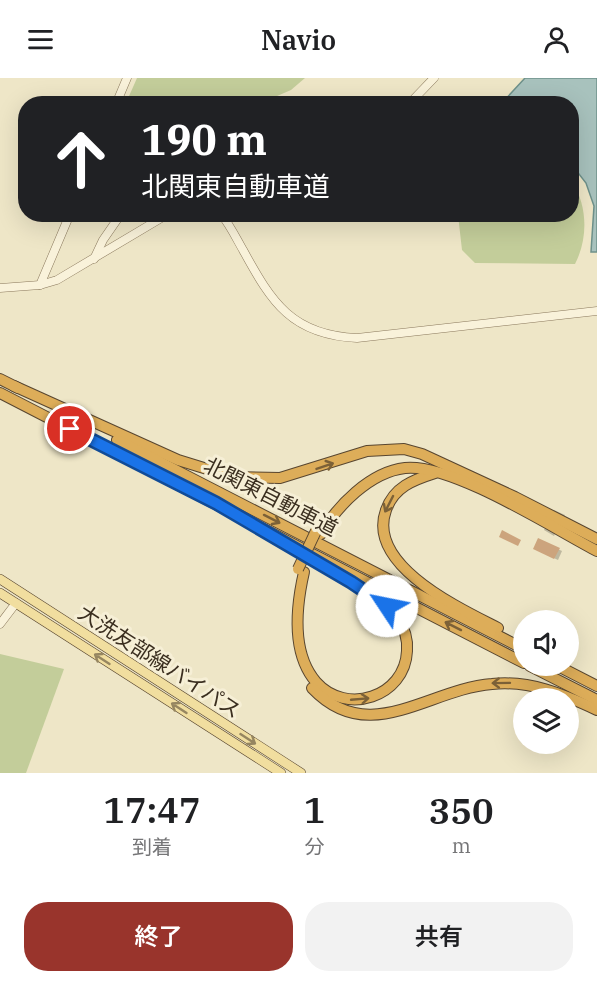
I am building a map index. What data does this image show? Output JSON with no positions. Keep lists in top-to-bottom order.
{
  "streets": {
    "highway": ["北関東自動車道"],
    "main road": ["大洗友部線バイパス"]
  },
  "page": {
    "header": "Navio",
    "turn": ["190 m", "北関東自動車道"],
    "eta": [
      "17:47",
      "到着",
      "1",
      "分",
      "350",
      "m"
    ],
    "buttons": ["終了", "共有"]
  }
}
